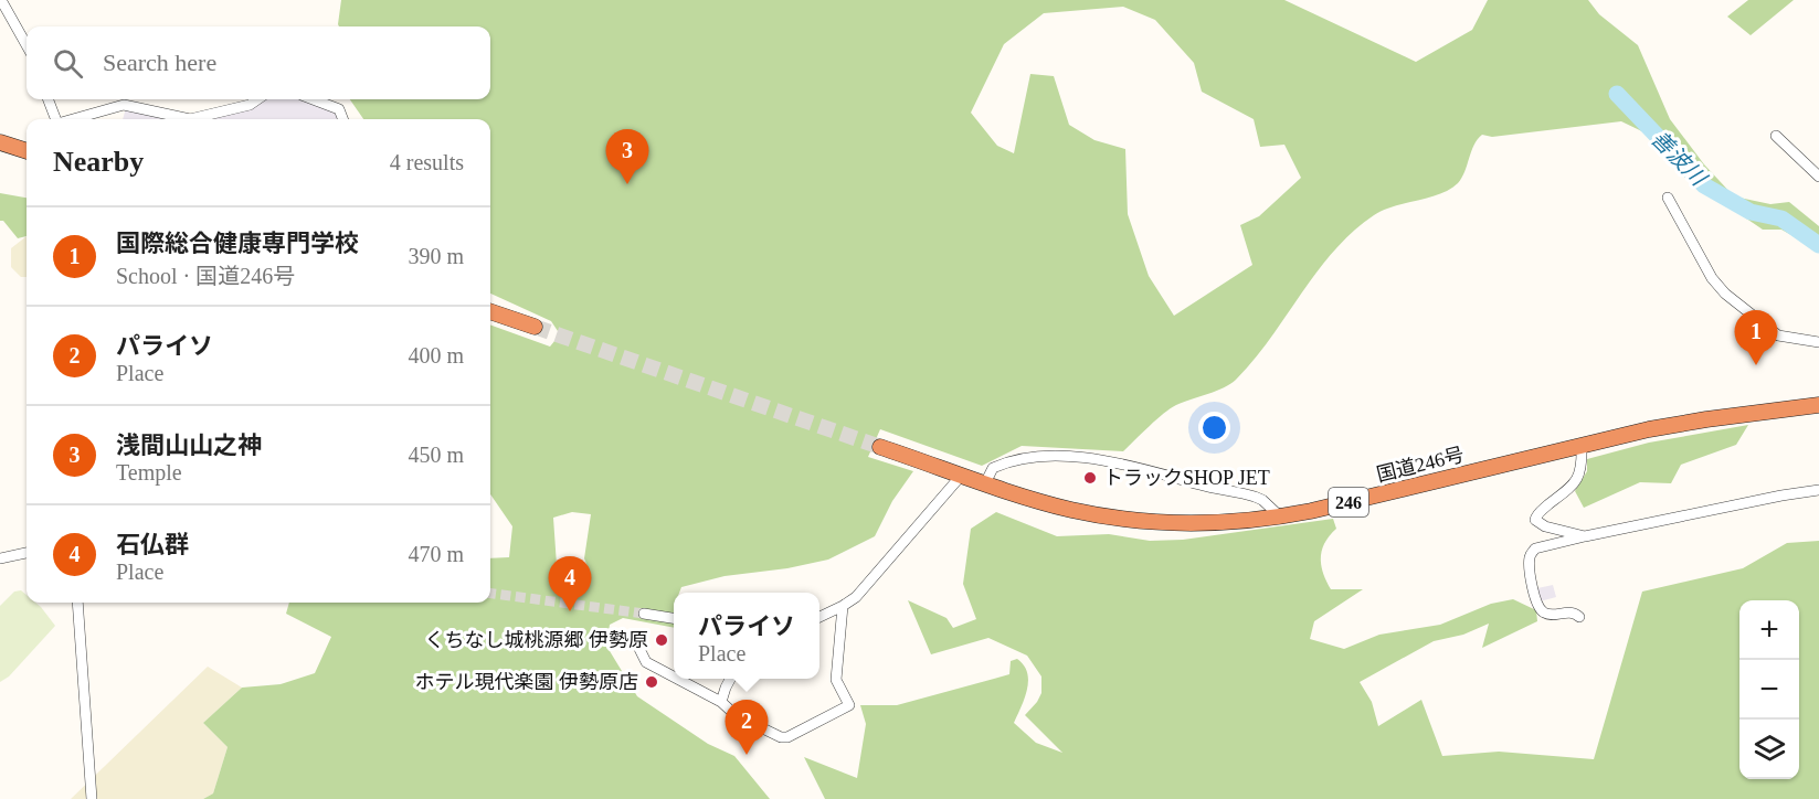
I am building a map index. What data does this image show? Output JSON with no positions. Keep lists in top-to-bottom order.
{
  "streets": {
    "highway": ["国道246号", "246"]
  },
  "water": ["善波川"],
  "places": ["トラックSHOP JET", "くちなし城桃源郷 伊勢原", "ホテル現代楽園 伊勢原店"],
  "page": {
    "search": "Search here",
    "heading": ["Nearby", "4 results"],
    "pins": [
      "3",
      "1",
      "4",
      "2"
    ],
    "list": [
      {
        "mark": "1",
        "name": "国際総合健康専門学校",
        "note": "School · 国道246号",
        "value": "390 m"
      },
      {
        "mark": "2",
        "name": "パライソ",
        "note": "Place",
        "value": "400 m"
      },
      {
        "mark": "3",
        "name": "浅間山山之神",
        "note": "Temple",
        "value": "450 m"
      },
      {
        "mark": "4",
        "name": "石仏群",
        "note": "Place",
        "value": "470 m"
      }
    ],
    "popup": ["パライソ", "Place"],
    "map_buttons": ["+", "−"]
  }
}
